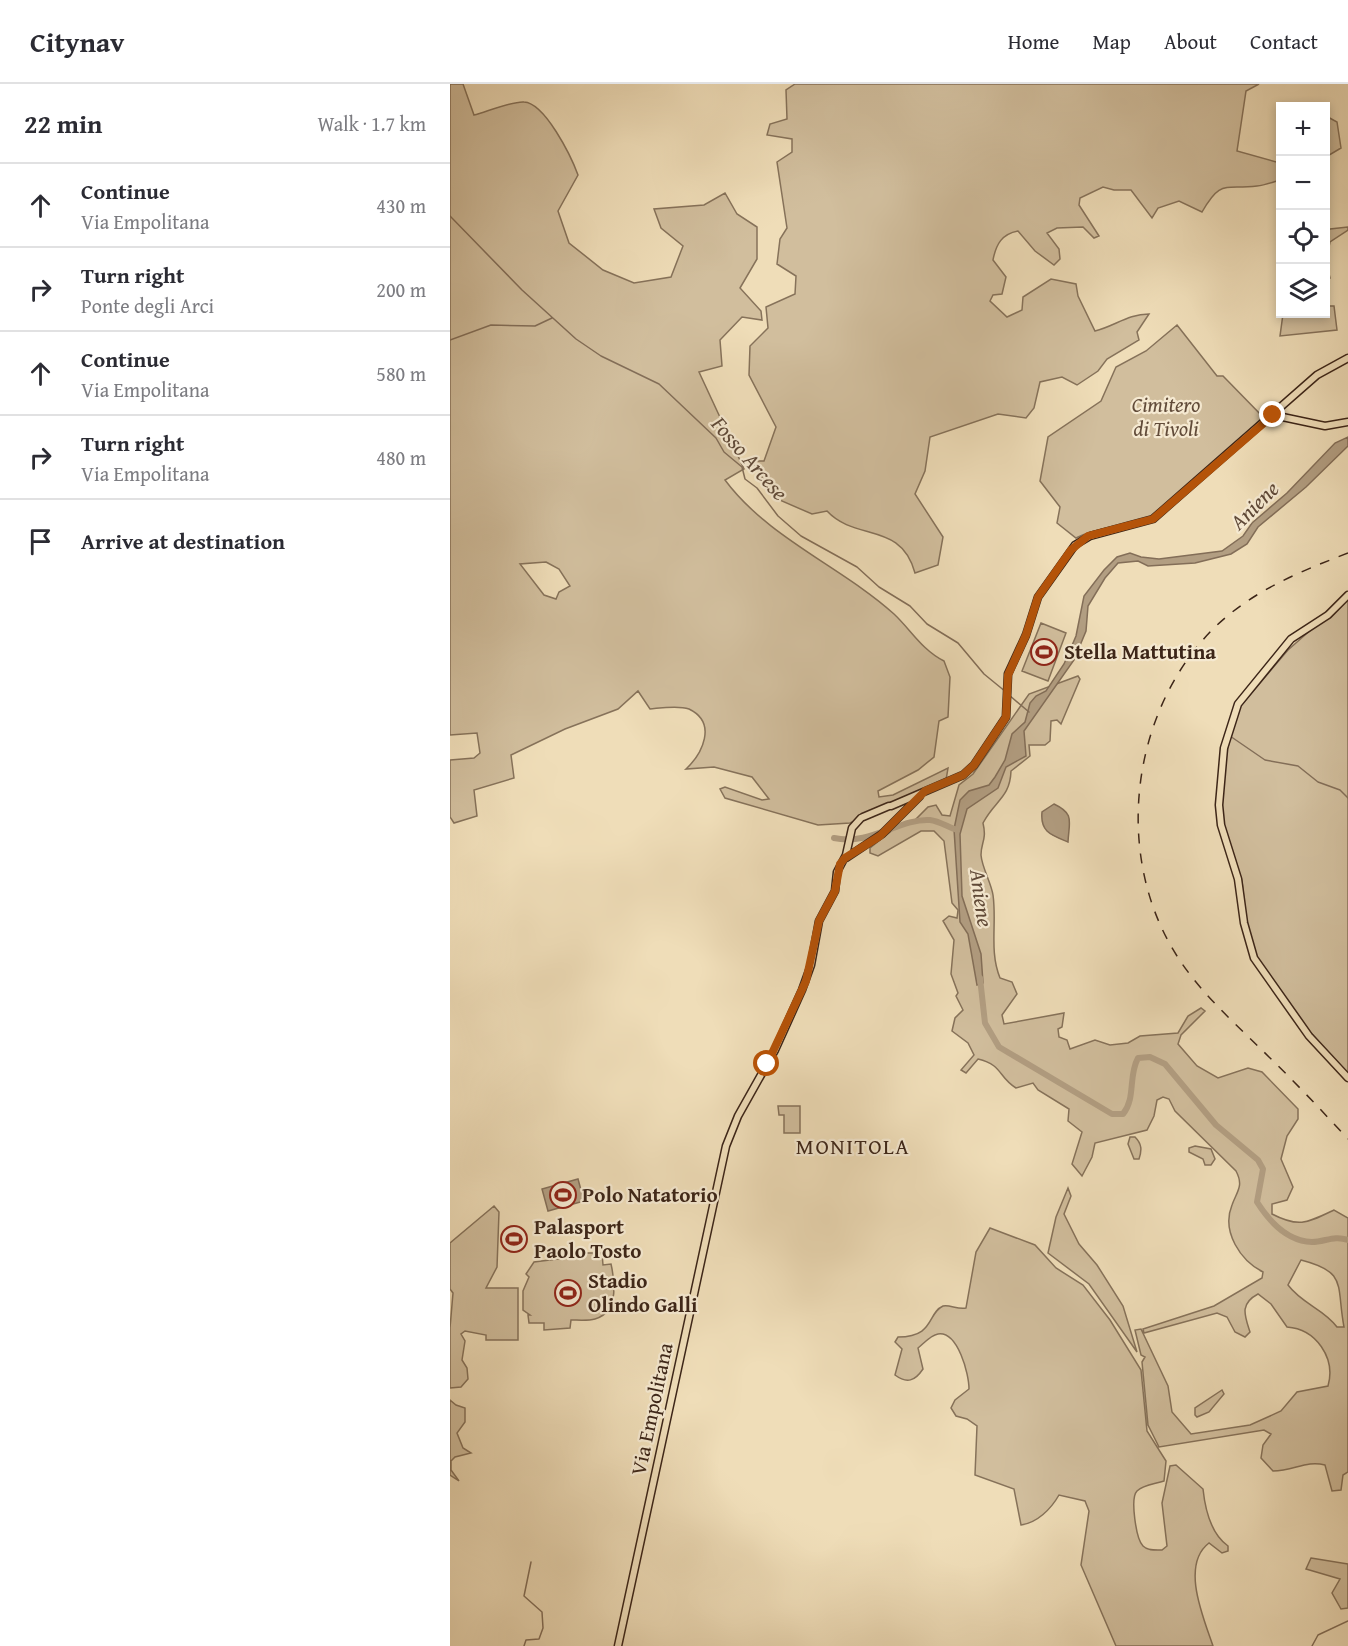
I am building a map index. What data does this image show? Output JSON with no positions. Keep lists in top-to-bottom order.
{
  "streets": {
    "main road": ["Via Empolitana"]
  },
  "districts": ["MONITOLA"],
  "water": ["Fosso Arcese", "Aniene"],
  "parks": ["Cimitero di Tivoli"],
  "places": {
    "sports": [
      "Stella Mattutina",
      "Polo Natatorio",
      "Palasport Paolo Tosto",
      "Stadio Olindo Galli"
    ]
  },
  "page": {
    "header": "Citynav",
    "nav": [
      "Home",
      "Map",
      "About",
      "Contact"
    ],
    "heading": ["22 min", "Walk · 1.7 km"],
    "map_buttons": ["+", "−"],
    "list": [
      ["Continue", "Via Empolitana", "430 m"],
      ["Turn right", "Ponte degli Arci", "200 m"],
      ["Continue", "Via Empolitana", "580 m"],
      ["Turn right", "Via Empolitana", "480 m"],
      "Arrive at destination"
    ]
  }
}
